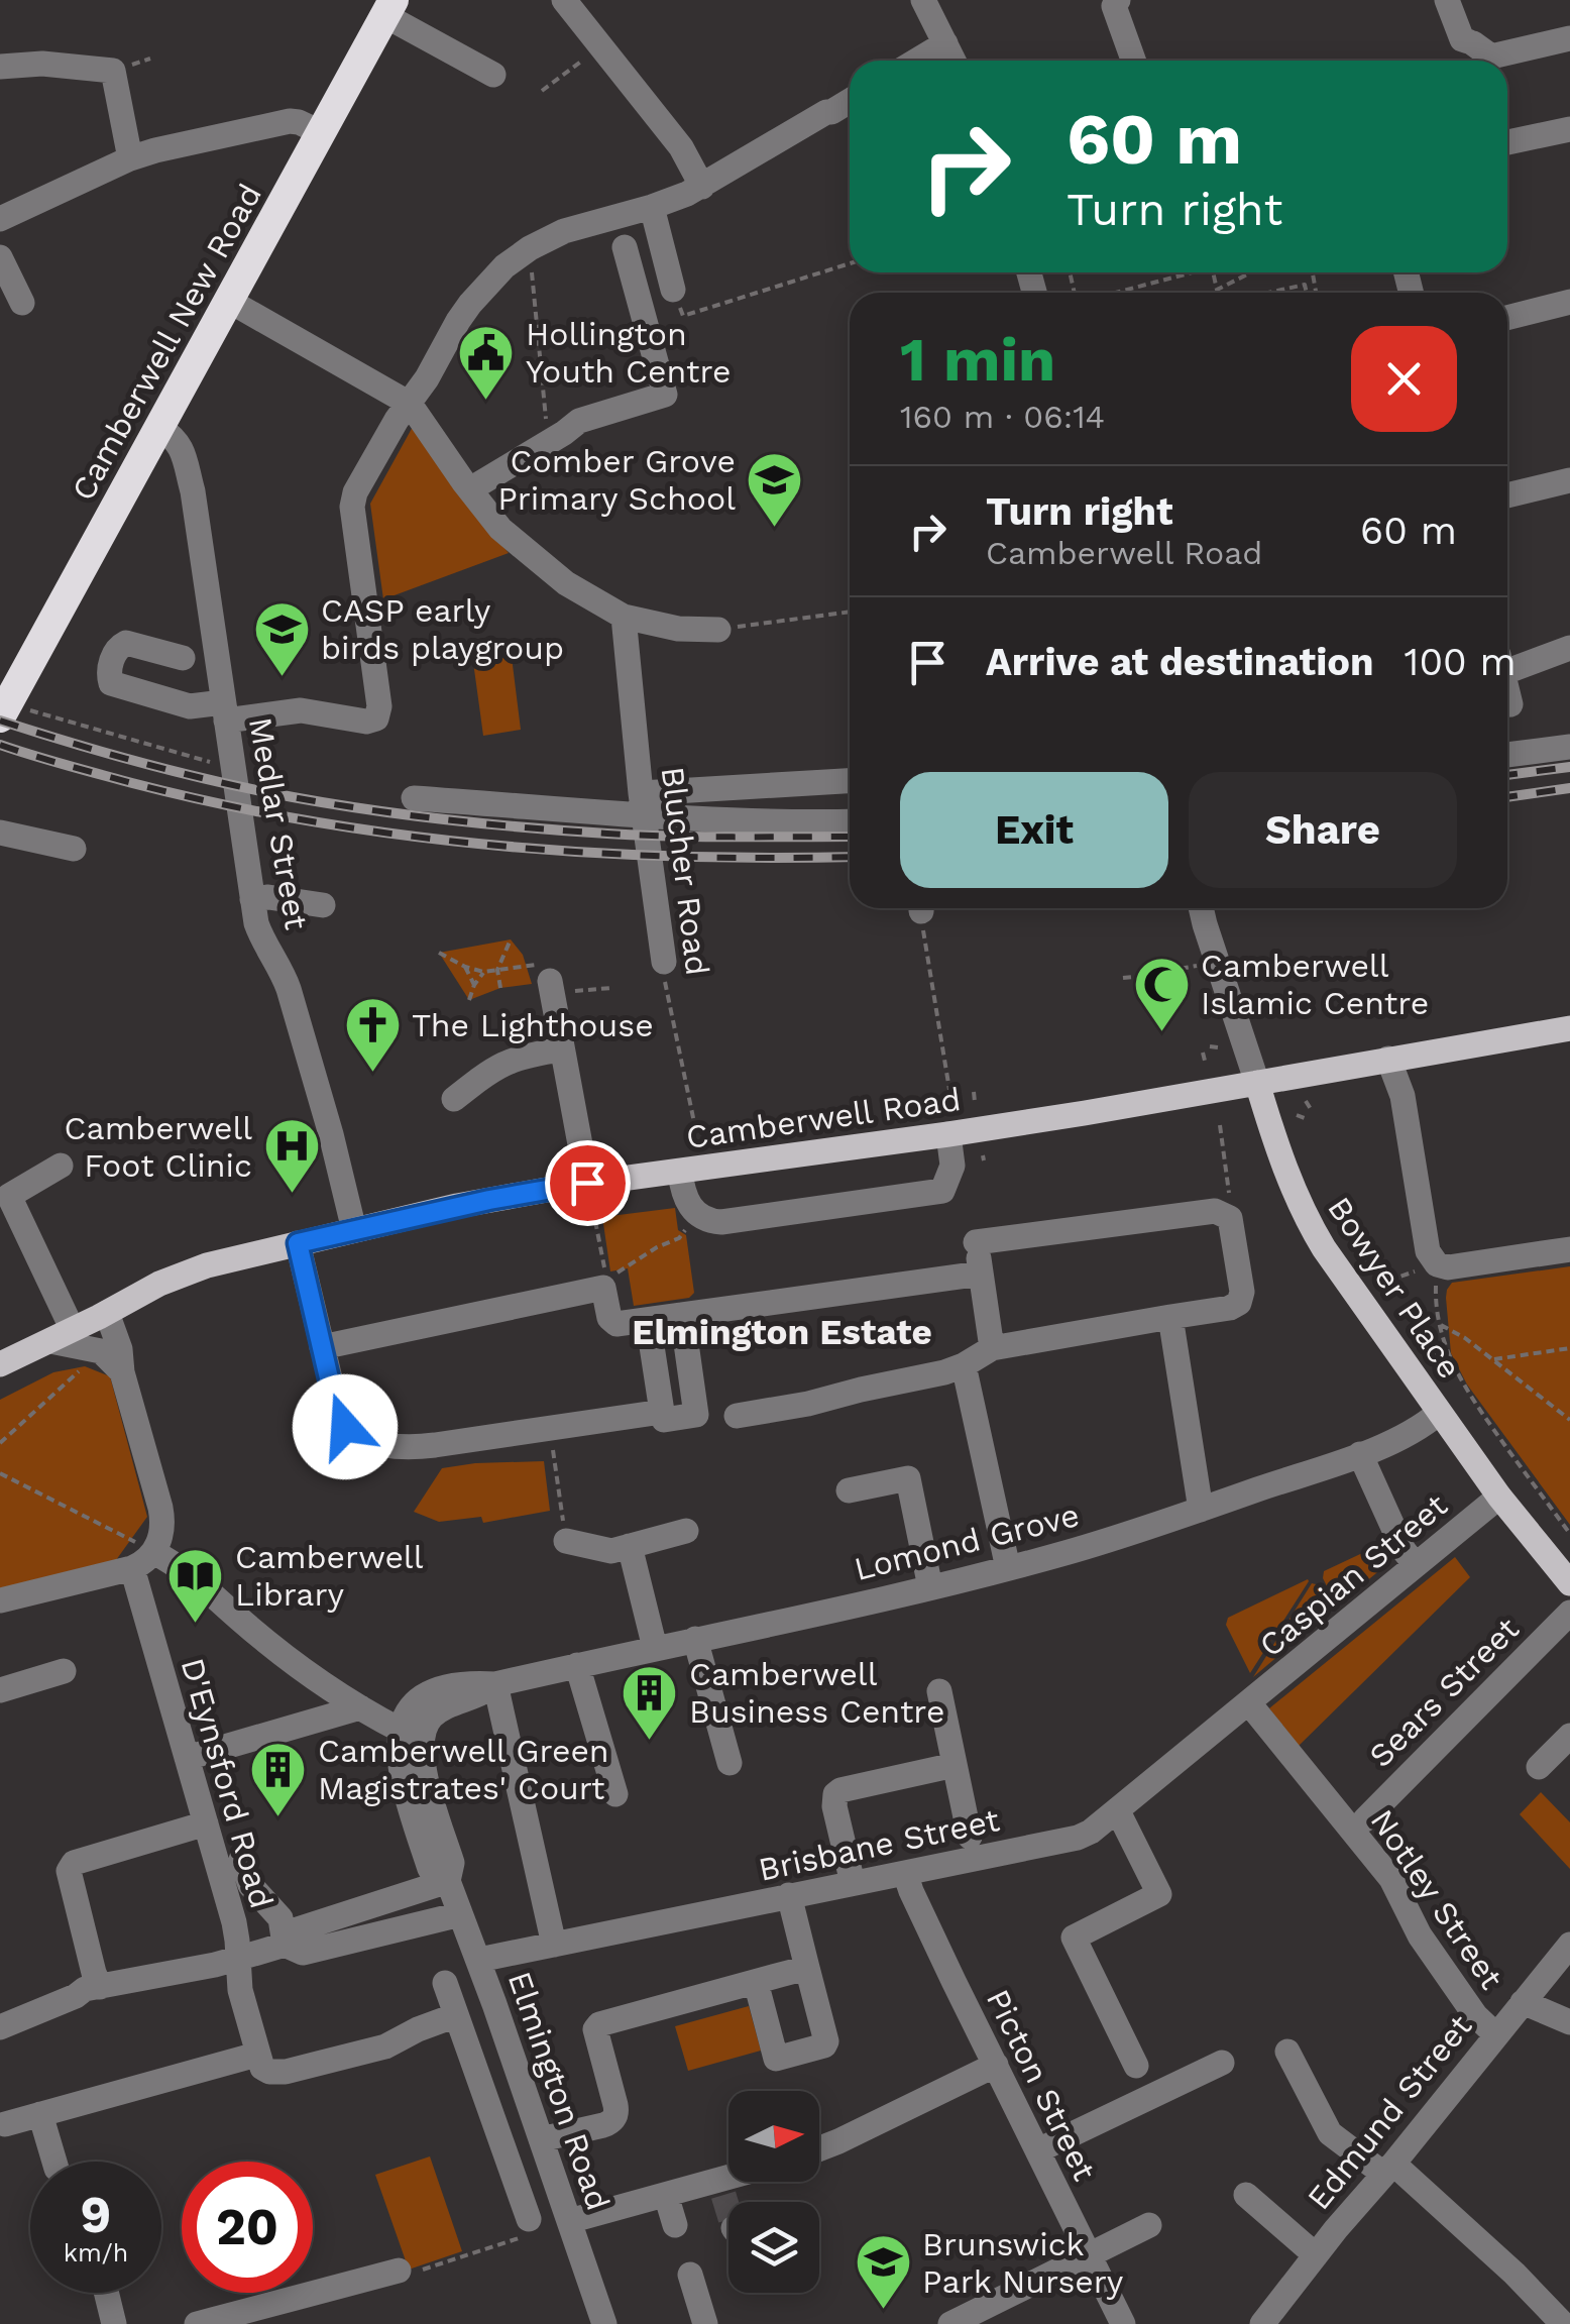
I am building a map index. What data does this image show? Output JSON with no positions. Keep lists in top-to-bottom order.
{
  "streets": {
    "highway": ["Camberwell New Road"],
    "main road": ["Camberwell Road", "Bowyer Place"],
    "street": [
      "Medlar Street",
      "Blucher Road",
      "Lomond Grove",
      "Caspian Street",
      "Sears Street",
      "D'Eynsford Road",
      "Brisbane Street",
      "Notley Street",
      "Picton Street",
      "Elmington Road",
      "Edmund Street"
    ]
  },
  "crossings": [
    ["Camberwell New Road", "Medlar Street"],
    ["Medlar Street", "Camberwell Road"],
    ["Camberwell Road", "Bowyer Place"],
    ["Bowyer Place", "Lomond Grove"],
    ["Bowyer Place", "Caspian Street"],
    ["Lomond Grove", "Elmington Road"],
    ["Caspian Street", "Brisbane Street"],
    ["Caspian Street", "Notley Street"],
    ["Brisbane Street", "Notley Street"],
    ["Brisbane Street", "Picton Street"],
    ["Brisbane Street", "Elmington Road"],
    ["Notley Street", "Edmund Street"]
  ],
  "districts": ["Elmington Estate"],
  "places": {
    "public building": ["Hollington Youth Centre"],
    "school or university": ["Comber Grove Primary School", "CASP early birds playgroup", "Brunswick Park Nursery"],
    "mosque": ["Camberwell Islamic Centre"],
    "church": ["The Lighthouse"],
    "hospital": ["Camberwell Foot Clinic"],
    "library": ["Camberwell Library"],
    "building": ["Camberwell Business Centre", "Camberwell Green Magistrates' Court"]
  },
  "north": "right",
  "page": {
    "turn": ["60 m", "Turn right"],
    "heading": ["1 min", "160 m · 06:14"],
    "list": [
      {
        "name": "Turn right",
        "note": "Camberwell Road",
        "value": "60 m"
      },
      {
        "name": "Arrive at destination",
        "value": "100 m"
      }
    ],
    "buttons": ["Exit", "Share"],
    "speed": "9 km/h",
    "limit": "20"
  }
}
